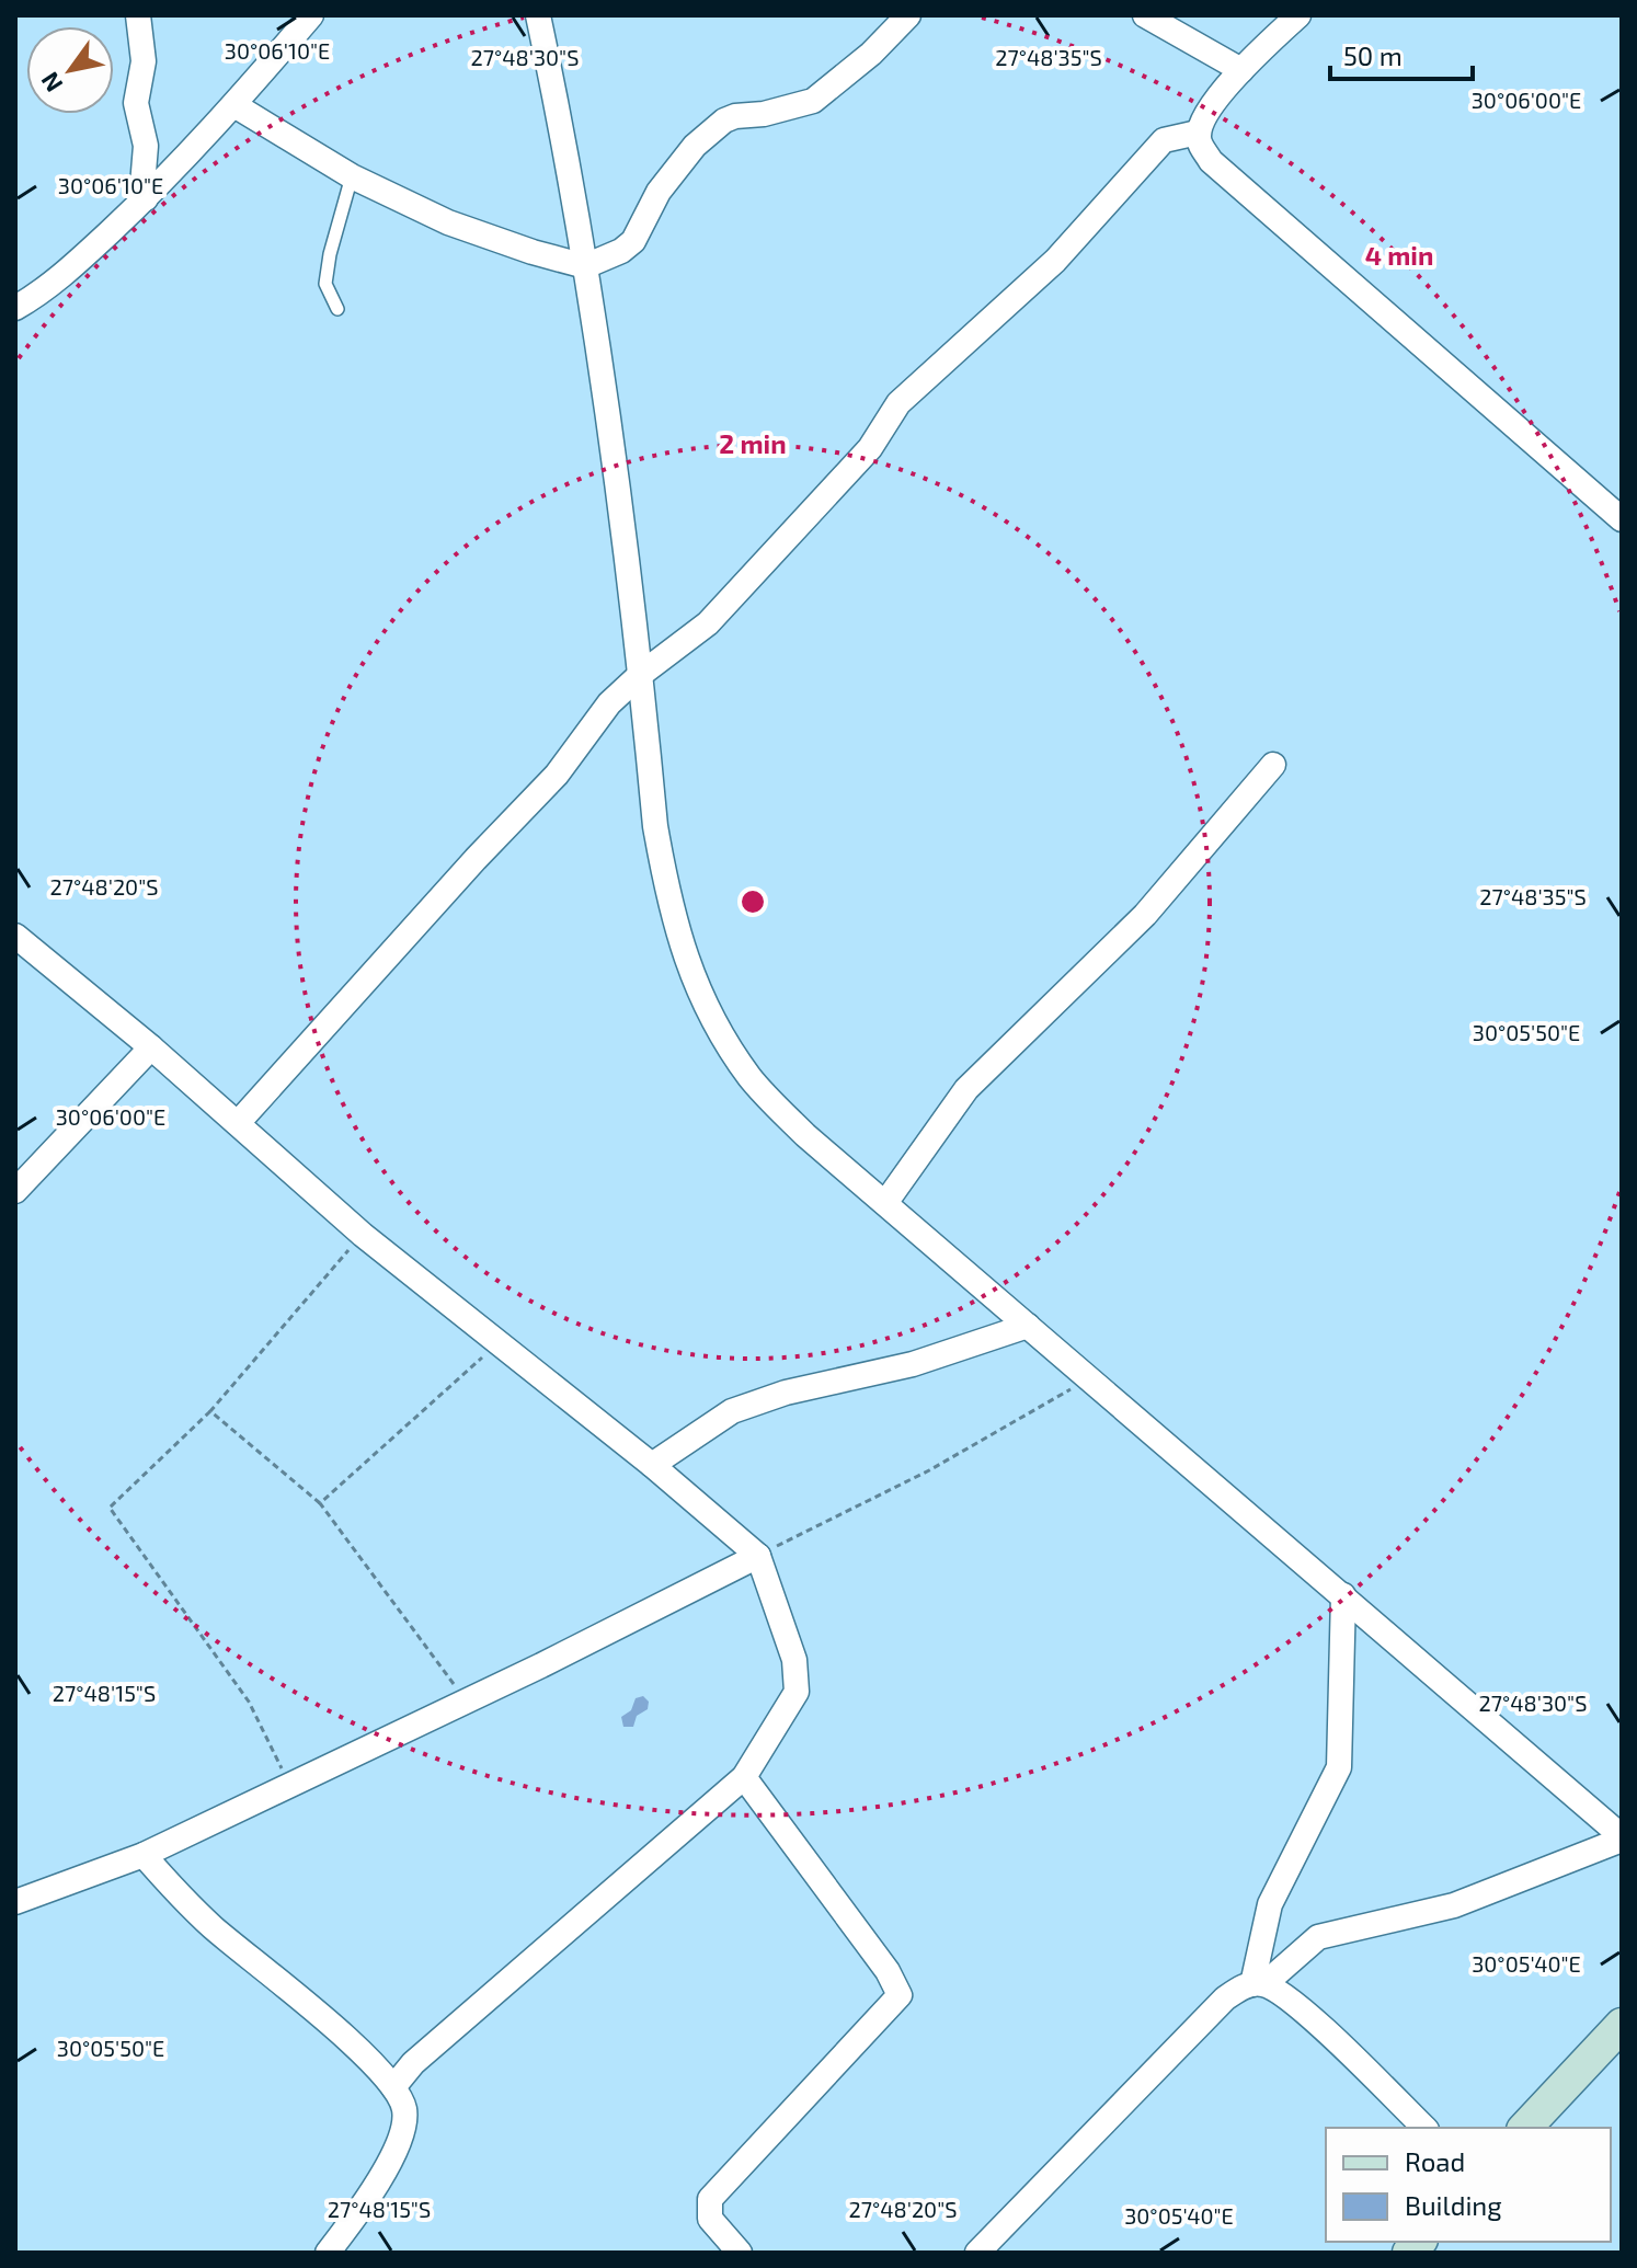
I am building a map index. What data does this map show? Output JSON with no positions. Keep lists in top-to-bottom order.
{
  "legend": ["Road", "Building"],
  "scale_bar": "50 m",
  "north": "bottom left",
  "coordinates": [
    "30°06'10\"E",
    "27°48'30\"S",
    "27°48'35\"S",
    "30°06'00\"E",
    "27°48'20\"S",
    "30°05'50\"E",
    "27°48'15\"S",
    "30°05'40\"E"
  ],
  "rings": ["4 min", "2 min"]
}
